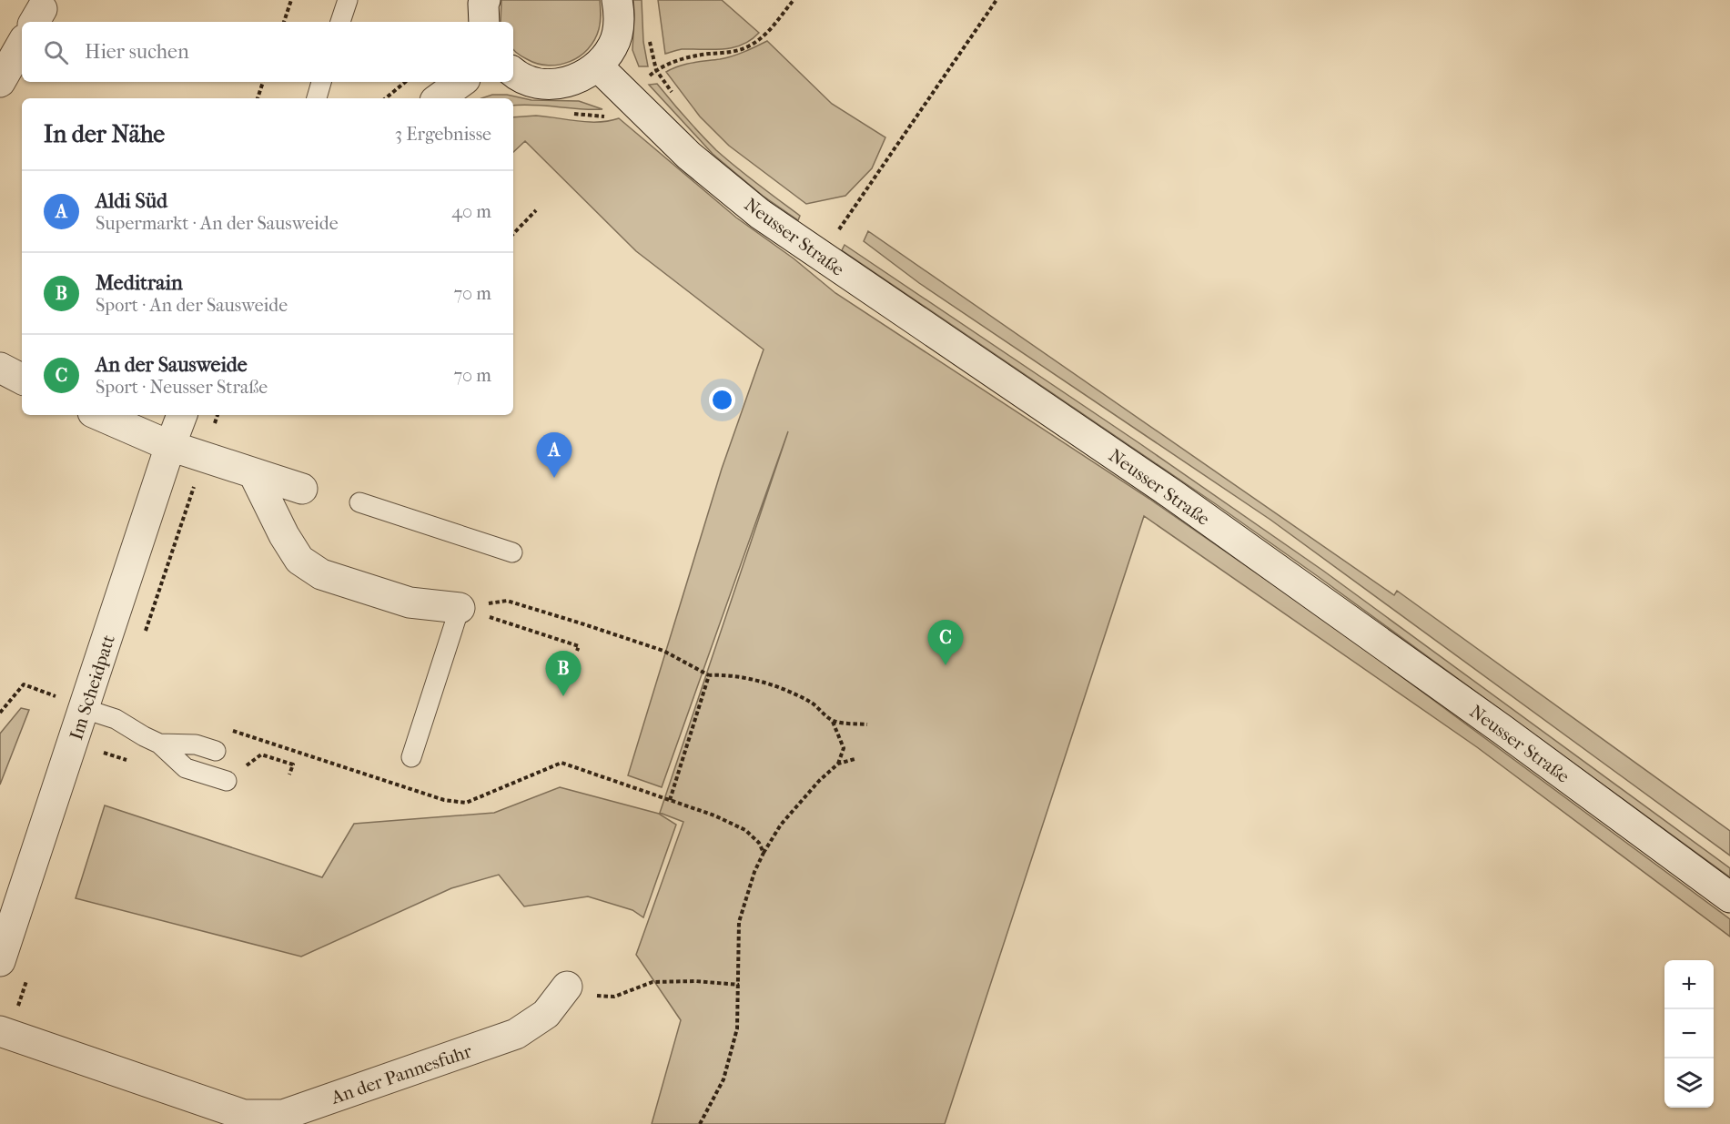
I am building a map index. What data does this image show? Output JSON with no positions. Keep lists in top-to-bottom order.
{
  "streets": {
    "street": ["Neusser Straße", "Im Scheidpatt", "An der Pannesfuhr"]
  },
  "page": {
    "search": "Hier suchen",
    "heading": ["In der Nähe", "3 Ergebnisse"],
    "list": [
      {
        "mark": "A",
        "name": "Aldi Süd",
        "note": "Supermarkt · An der Sausweide",
        "value": "40 m"
      },
      {
        "mark": "B",
        "name": "Meditrain",
        "note": "Sport · An der Sausweide",
        "value": "70 m"
      },
      {
        "mark": "C",
        "name": "An der Sausweide",
        "note": "Sport · Neusser Straße",
        "value": "70 m"
      }
    ],
    "pins": ["A", "C", "B"],
    "map_buttons": ["+", "−"]
  }
}
